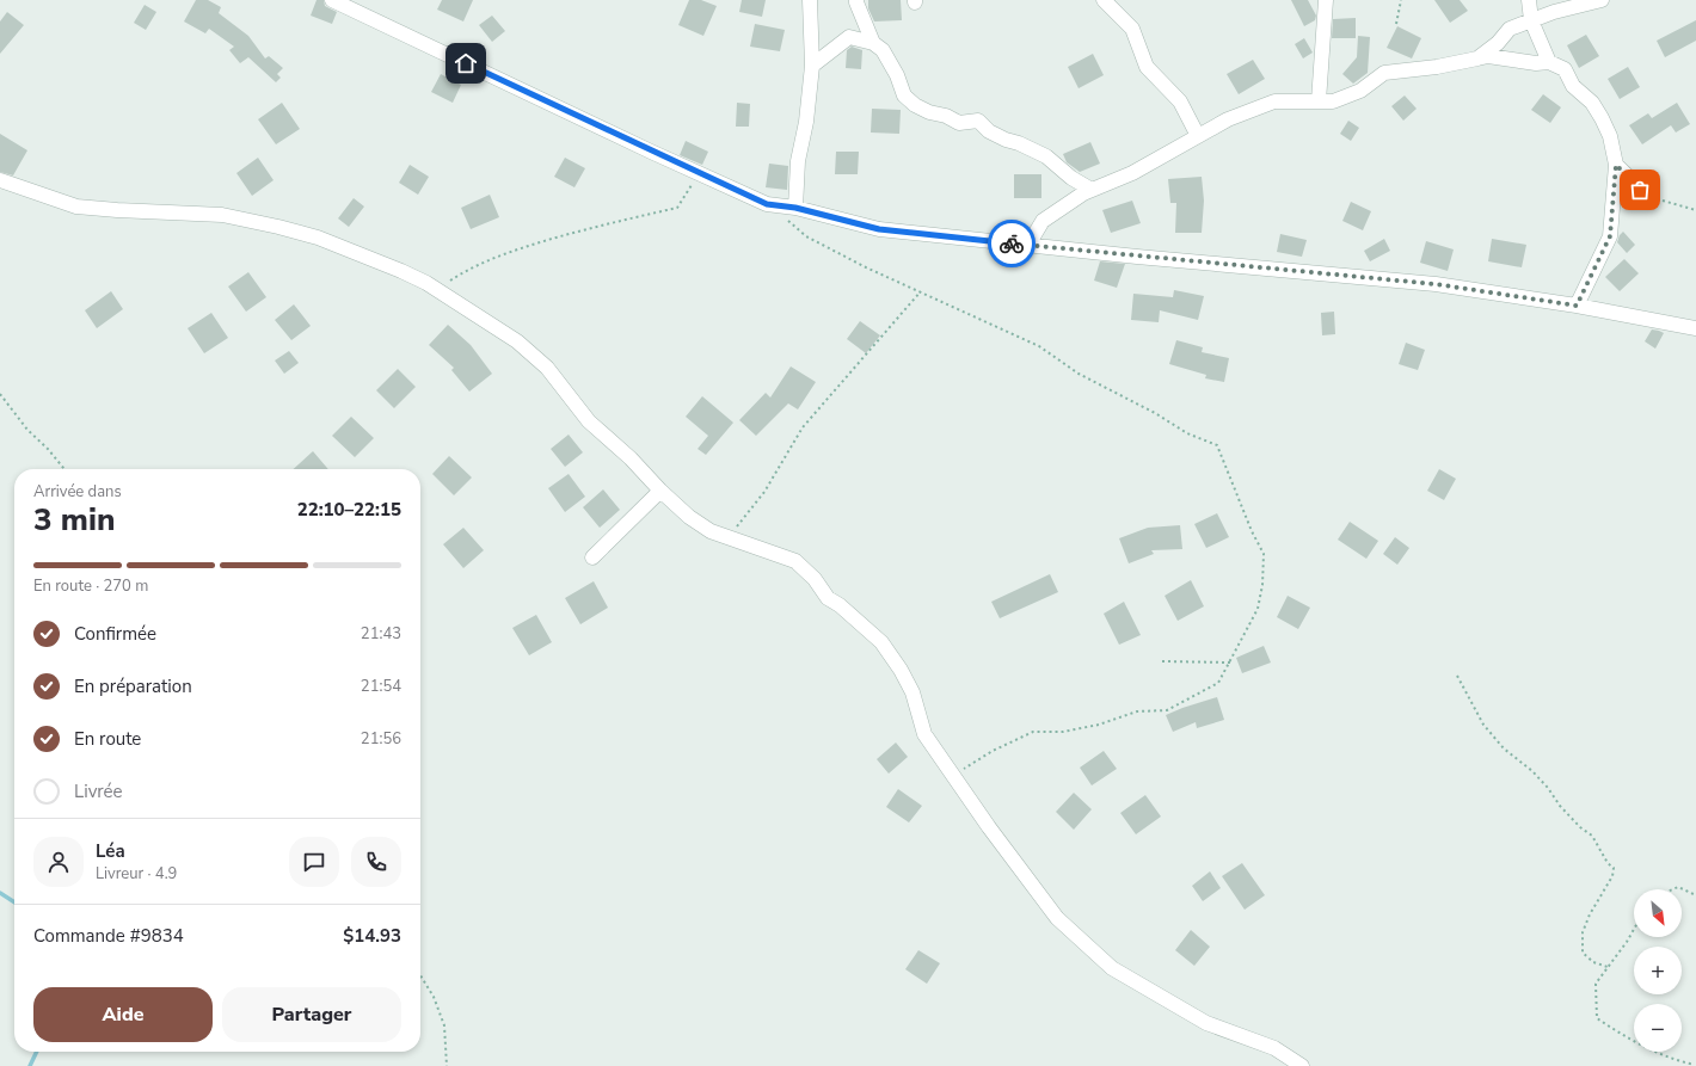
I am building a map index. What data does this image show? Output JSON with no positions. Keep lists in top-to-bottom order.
{
  "north": "bottom right",
  "page": {
    "heading": ["3 min", "Arrivée dans", "22:10–22:15"],
    "panel": [
      "Léa",
      "Livreur · 4.9",
      "Commande #9834",
      "$14.93"
    ],
    "bar": "En route · 270 m",
    "list": [
      ["Confirmée", "21:43"],
      ["En préparation", "21:54"],
      ["En route", "21:56"],
      "Livrée"
    ],
    "map_buttons": ["+", "−"],
    "buttons": ["Aide", "Partager"]
  }
}
